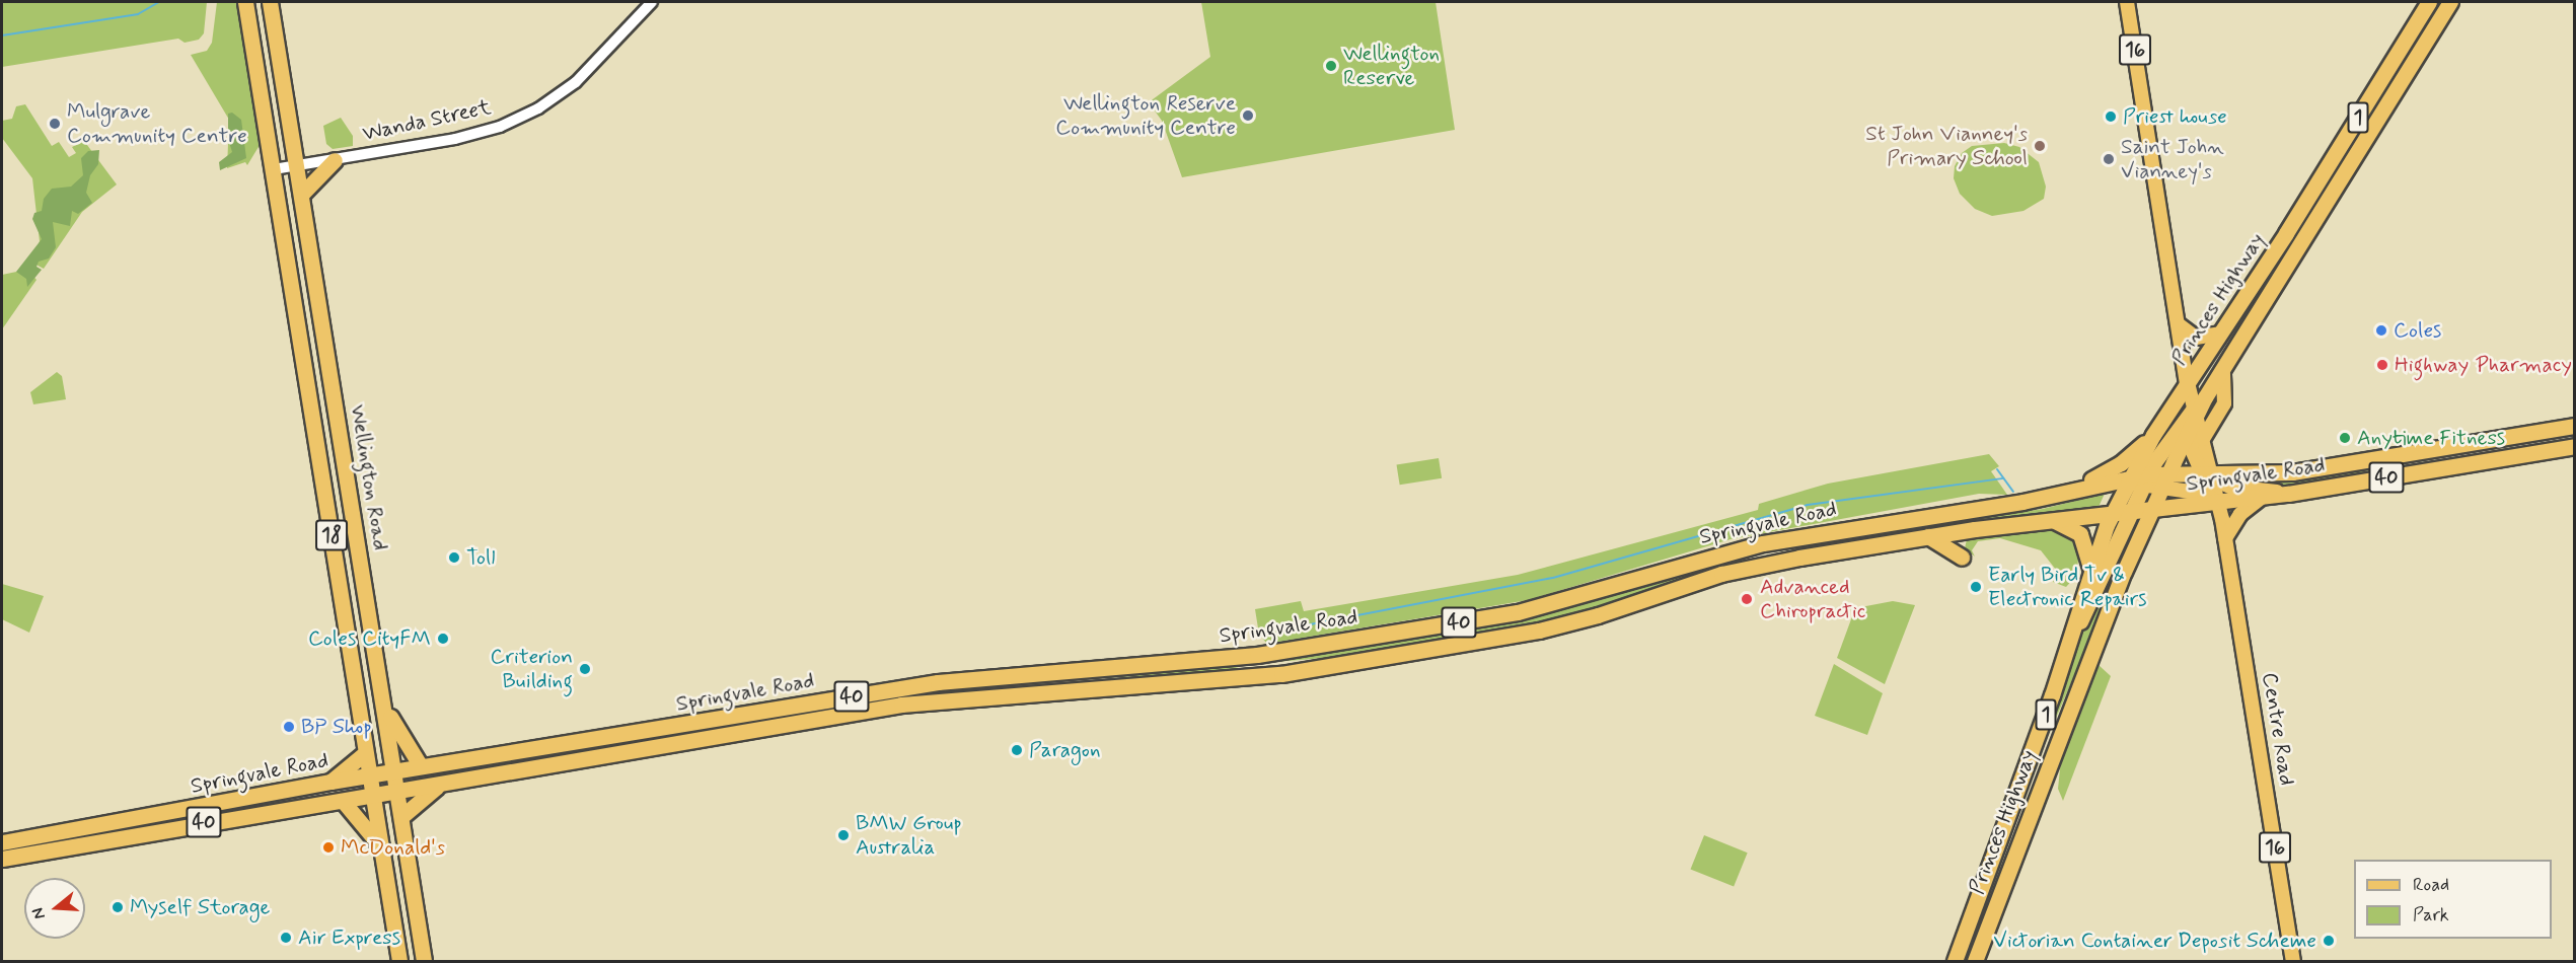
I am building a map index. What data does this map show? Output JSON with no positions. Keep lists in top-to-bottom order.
{
  "streets": {
    "highway": [
      "1",
      "Princes Highway",
      "Springvale Road",
      "Wellington Road",
      "40",
      "18"
    ],
    "main road": ["16", "Centre Road"],
    "street": ["Wanda Street"]
  },
  "crossings": [
    ["16", "Princes Highway"],
    ["Wanda Street", "Wellington Road"],
    ["Wanda Street", "18"],
    ["Princes Highway", "Springvale Road"],
    ["Princes Highway", "Centre Road"],
    ["Springvale Road", "Wellington Road"],
    ["Springvale Road", "18"],
    ["Springvale Road", "Centre Road"]
  ],
  "places": [
    "Wellington Reserve",
    "Wellington Reserve Community Centre",
    "Priest house",
    "Mulgrave Community Centre",
    "St John Vianney's Primary School",
    "Saint John Vianney's",
    "Coles",
    "Highway Pharmacy",
    "Anytime Fitness",
    "Toll",
    "Early Bird Tv & Electronic Repairs",
    "Advanced Chiropractic",
    "Coles CityFM",
    "Criterion Building",
    "BP Shop",
    "Paragon",
    "BMW Group Australia",
    "McDonald's",
    "Myself Storage",
    "Air Express",
    "Victorian Container Deposit Scheme"
  ],
  "legend": ["Road", "Park"],
  "north": "left"
}
